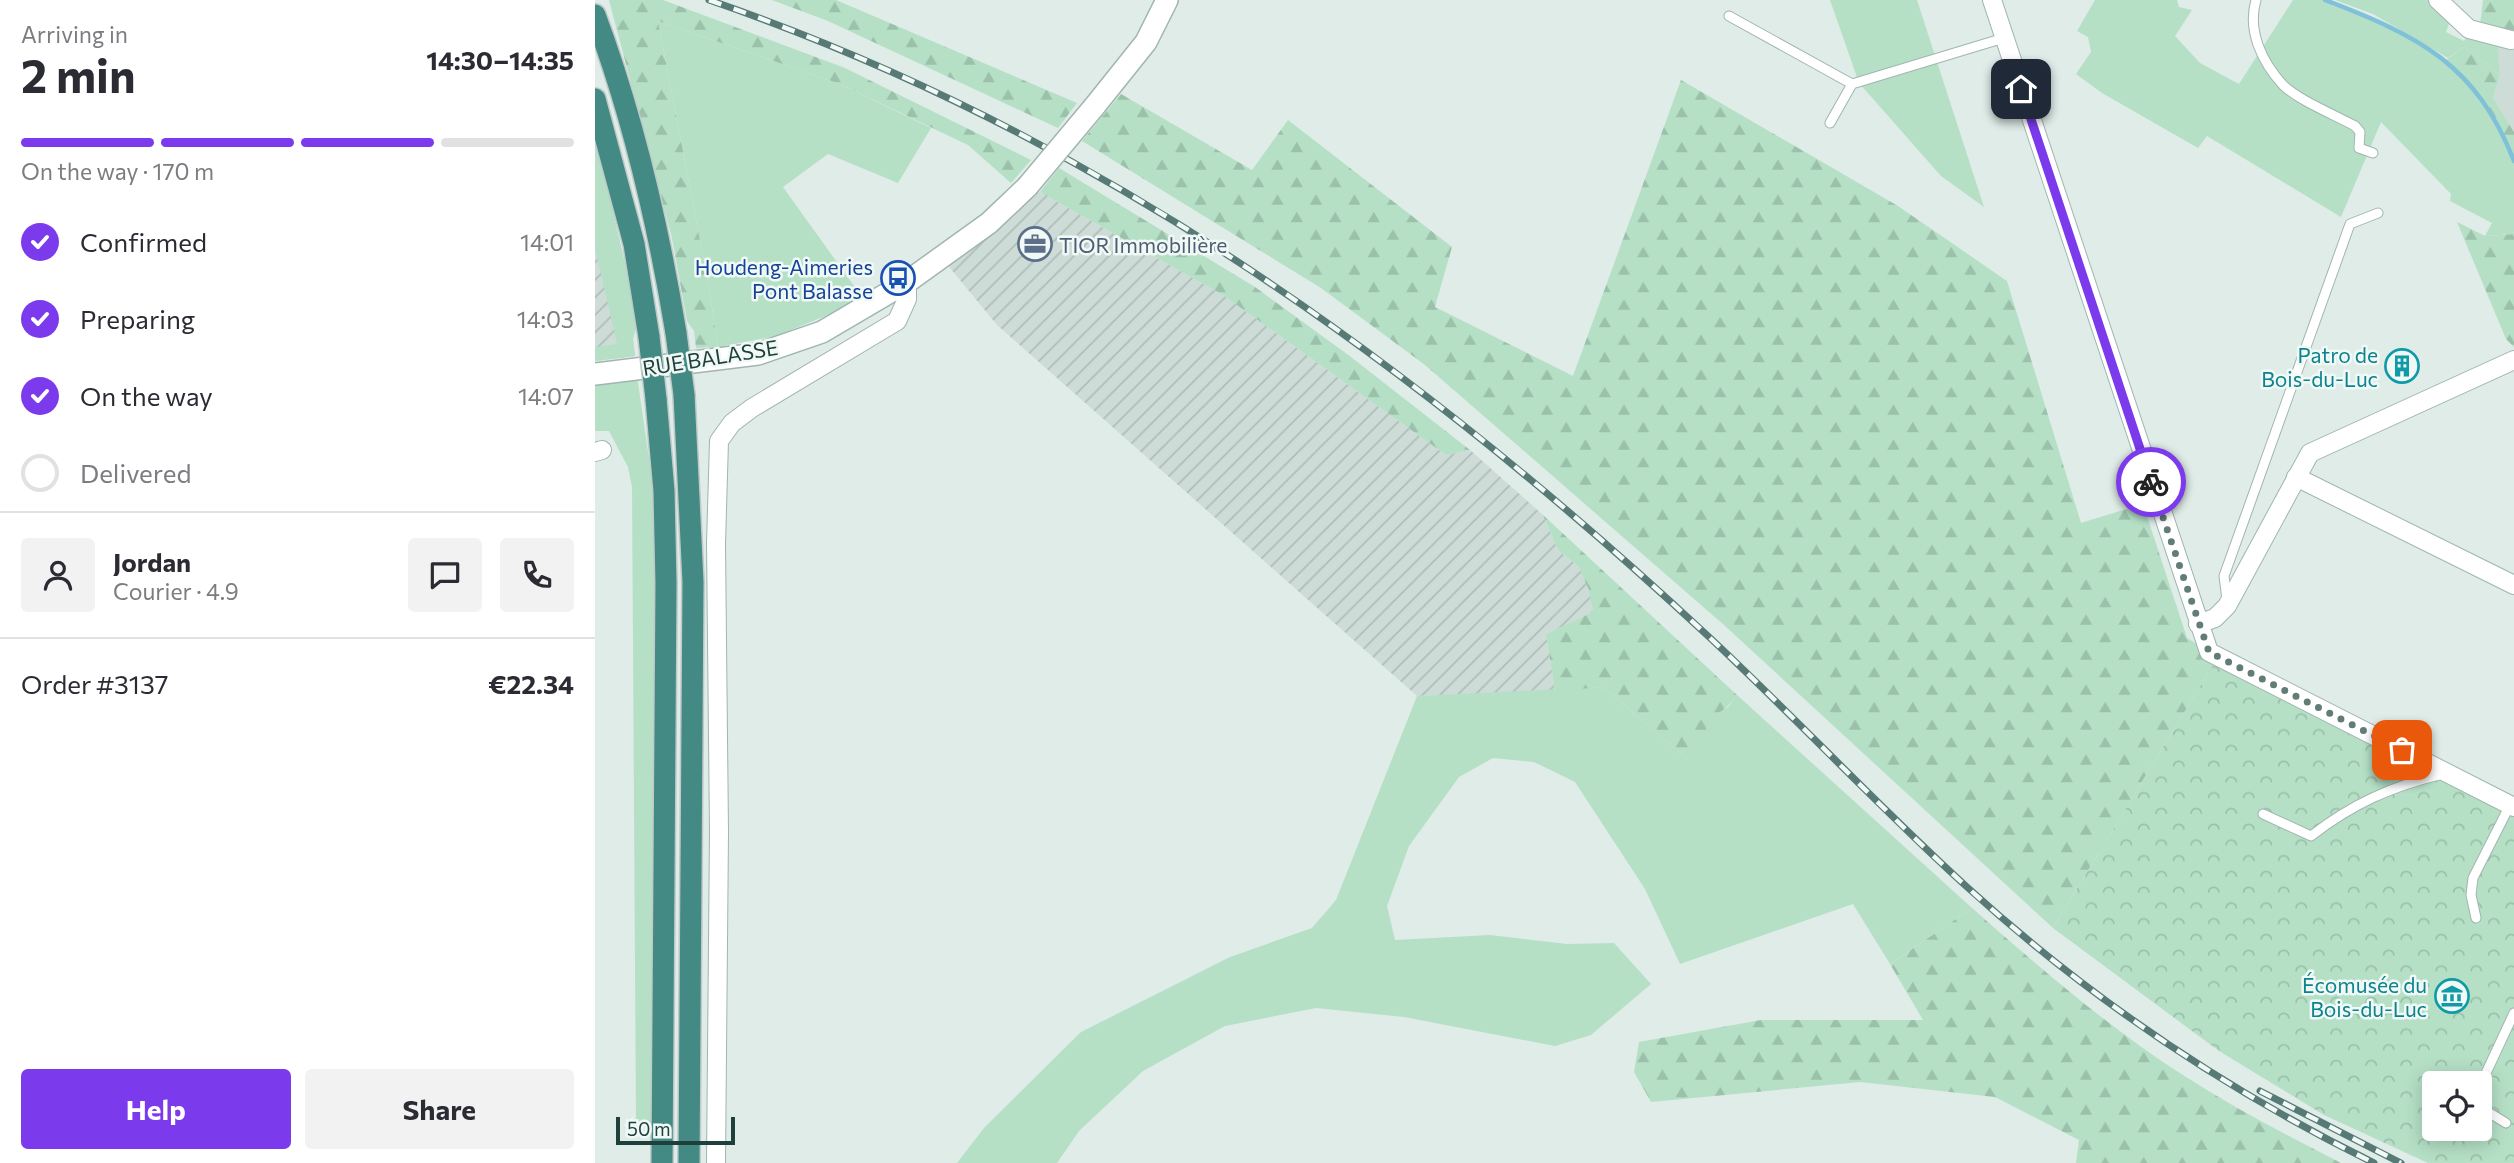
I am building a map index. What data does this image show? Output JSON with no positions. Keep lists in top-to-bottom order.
{
  "streets": {
    "street": ["RUE BALASSE"]
  },
  "places": {
    "office": ["TIOR Immobilière"],
    "bus stop": ["Houdeng-Aimeries Pont Balasse"],
    "building": ["Patro de Bois-du-Luc"],
    "museum": ["Écomusée du Bois-du-Luc"]
  },
  "scale_bar": "50 m",
  "page": {
    "heading": ["2 min", "Arriving in", "14:30–14:35"],
    "panel": [
      "Jordan",
      "Courier · 4.9",
      "Order #3137",
      "€22.34"
    ],
    "bar": "On the way · 170 m",
    "list": [
      ["Confirmed", "14:01"],
      ["Preparing", "14:03"],
      ["On the way", "14:07"],
      "Delivered"
    ],
    "buttons": ["Help", "Share"],
    "scale": "50 m"
  }
}
